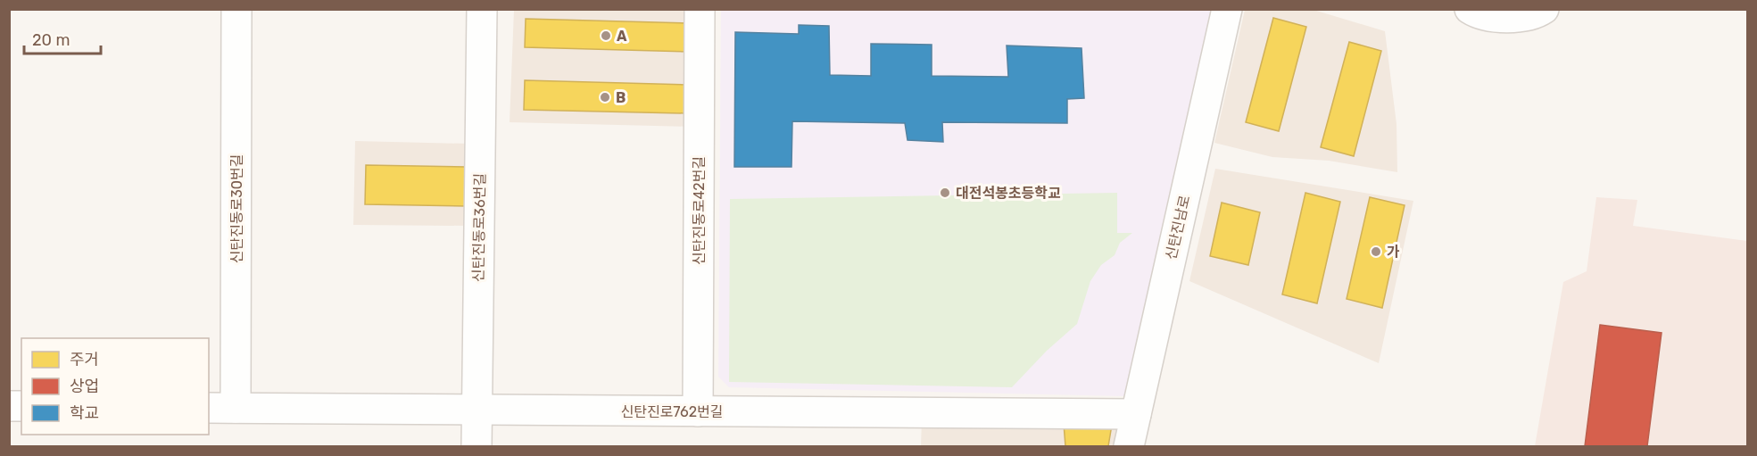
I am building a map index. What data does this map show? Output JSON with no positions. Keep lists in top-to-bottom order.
{
  "streets": {
    "street": [
      "신탄진동로30번길",
      "신탄진동로42번길",
      "신탄진동로36번길",
      "신탄진남로",
      "신탄진로762번길"
    ]
  },
  "crossings": [
    ["신탄진동로30번길", "신탄진로762번길"],
    ["신탄진동로42번길", "신탄진로762번길"],
    ["신탄진동로36번길", "신탄진로762번길"],
    ["신탄진남로", "신탄진로762번길"]
  ],
  "places": [
    "A",
    "B",
    "대전석봉초등학교",
    "가"
  ],
  "legend": ["주거", "상업", "학교"],
  "scale_bar": "20 m"
}
